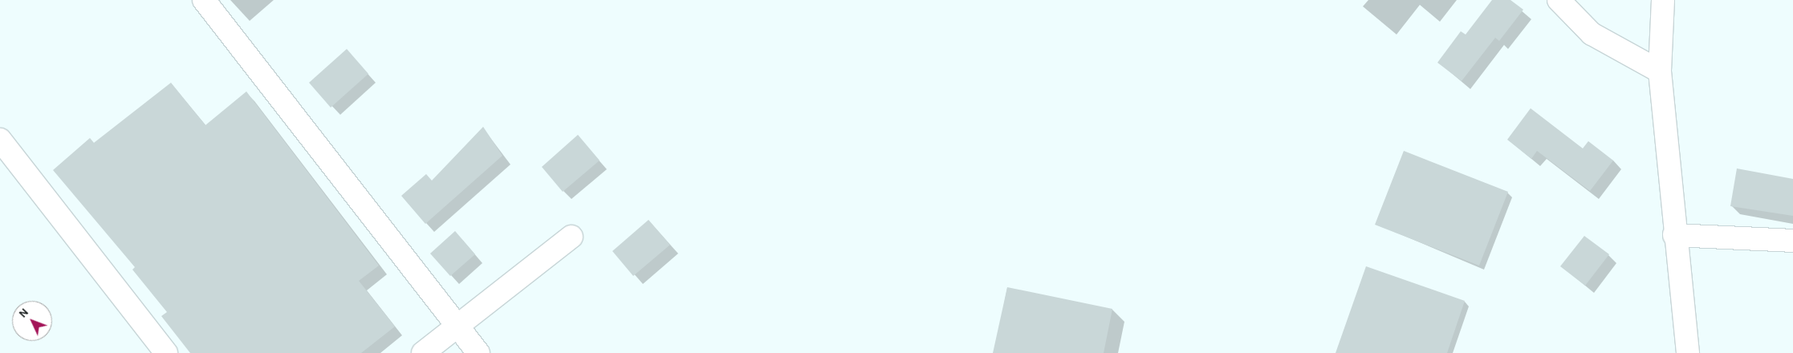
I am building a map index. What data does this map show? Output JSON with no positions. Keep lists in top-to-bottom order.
{
  "north": "top left"
}
